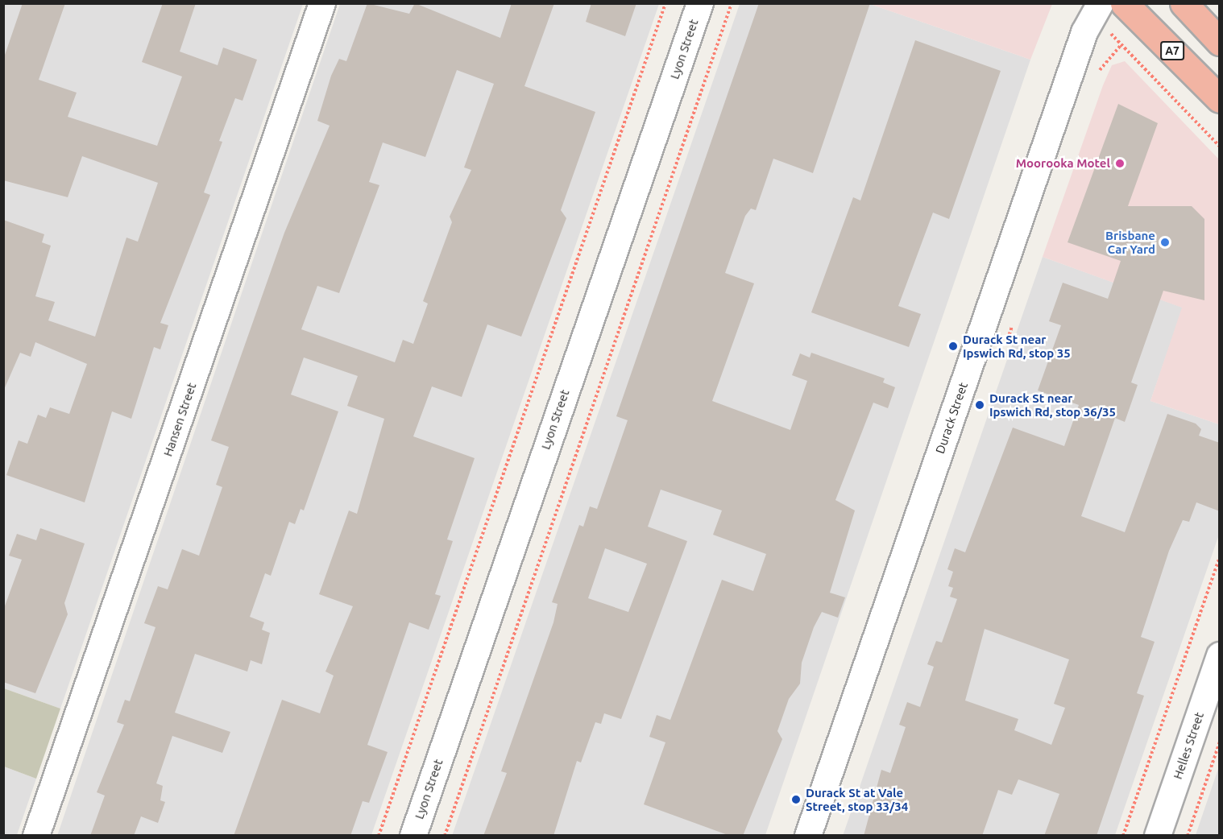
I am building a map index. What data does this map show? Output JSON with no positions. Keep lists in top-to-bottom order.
{
  "streets": {
    "highway": ["A7"],
    "street": [
      "Lyon Street",
      "Durack Street",
      "Hansen Street",
      "Helles Street"
    ]
  },
  "places": [
    "Moorooka Motel",
    "Brisbane Car Yard",
    "Durack St near Ipswich Rd, stop 35",
    "Durack St near Ipswich Rd, stop 36/35",
    "Durack St at Vale Street, stop 33/34"
  ]
}
